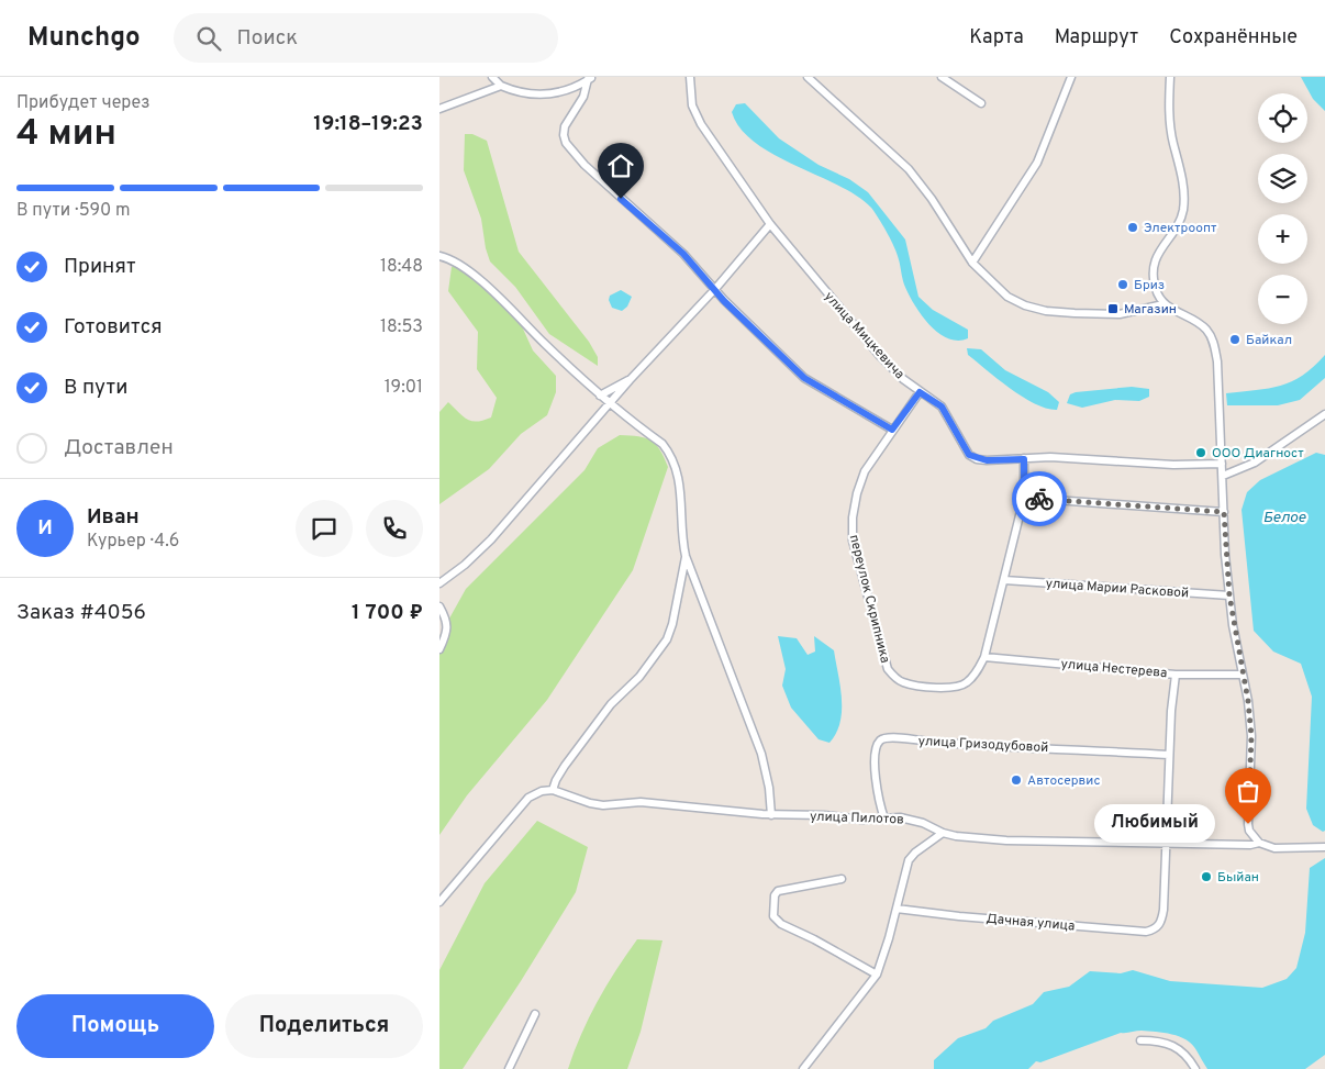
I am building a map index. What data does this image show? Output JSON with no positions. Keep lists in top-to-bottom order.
{
  "streets": {
    "street": [
      "улица Мицкевича",
      "улица Марии Расковой",
      "переулок Скрипника",
      "улица Нестерева",
      "улица Гризодубовой",
      "улица Пилотов",
      "Дачная улица"
    ]
  },
  "crossings": [
    ["улица Мицкевича", "переулок Скрипника"],
    ["улица Марии Расковой", "переулок Скрипника"],
    ["переулок Скрипника", "улица Нестерева"],
    ["улица Гризодубовой", "улица Пилотов"],
    ["улица Пилотов", "Дачная улица"]
  ],
  "water": ["Белое"],
  "places": {
    "other": [
      "Электроопт",
      "Бриз",
      "Байкал",
      "ООО Диагност",
      "Автосервис",
      "Любимый",
      "Быйан"
    ],
    "transit": ["Магазин"]
  },
  "page": {
    "header": "Munchgo",
    "search": "Поиск",
    "nav": ["Карта", "Маршрут", "Сохранённые"],
    "heading": ["4 мин", "Прибудет через", "19:18–19:23"],
    "panel": [
      "Иван",
      "Курьер · 4.6",
      "Заказ #4056",
      "1 700 ₽"
    ],
    "map_buttons": ["+", "−"],
    "bar": "В пути · 590 m",
    "list": [
      ["Принят", "18:48"],
      ["Готовится", "18:53"],
      ["В пути", "19:01"],
      "Доставлен"
    ],
    "round": "И",
    "bubble": "Любимый",
    "buttons": ["Помощь", "Поделиться"]
  }
}
